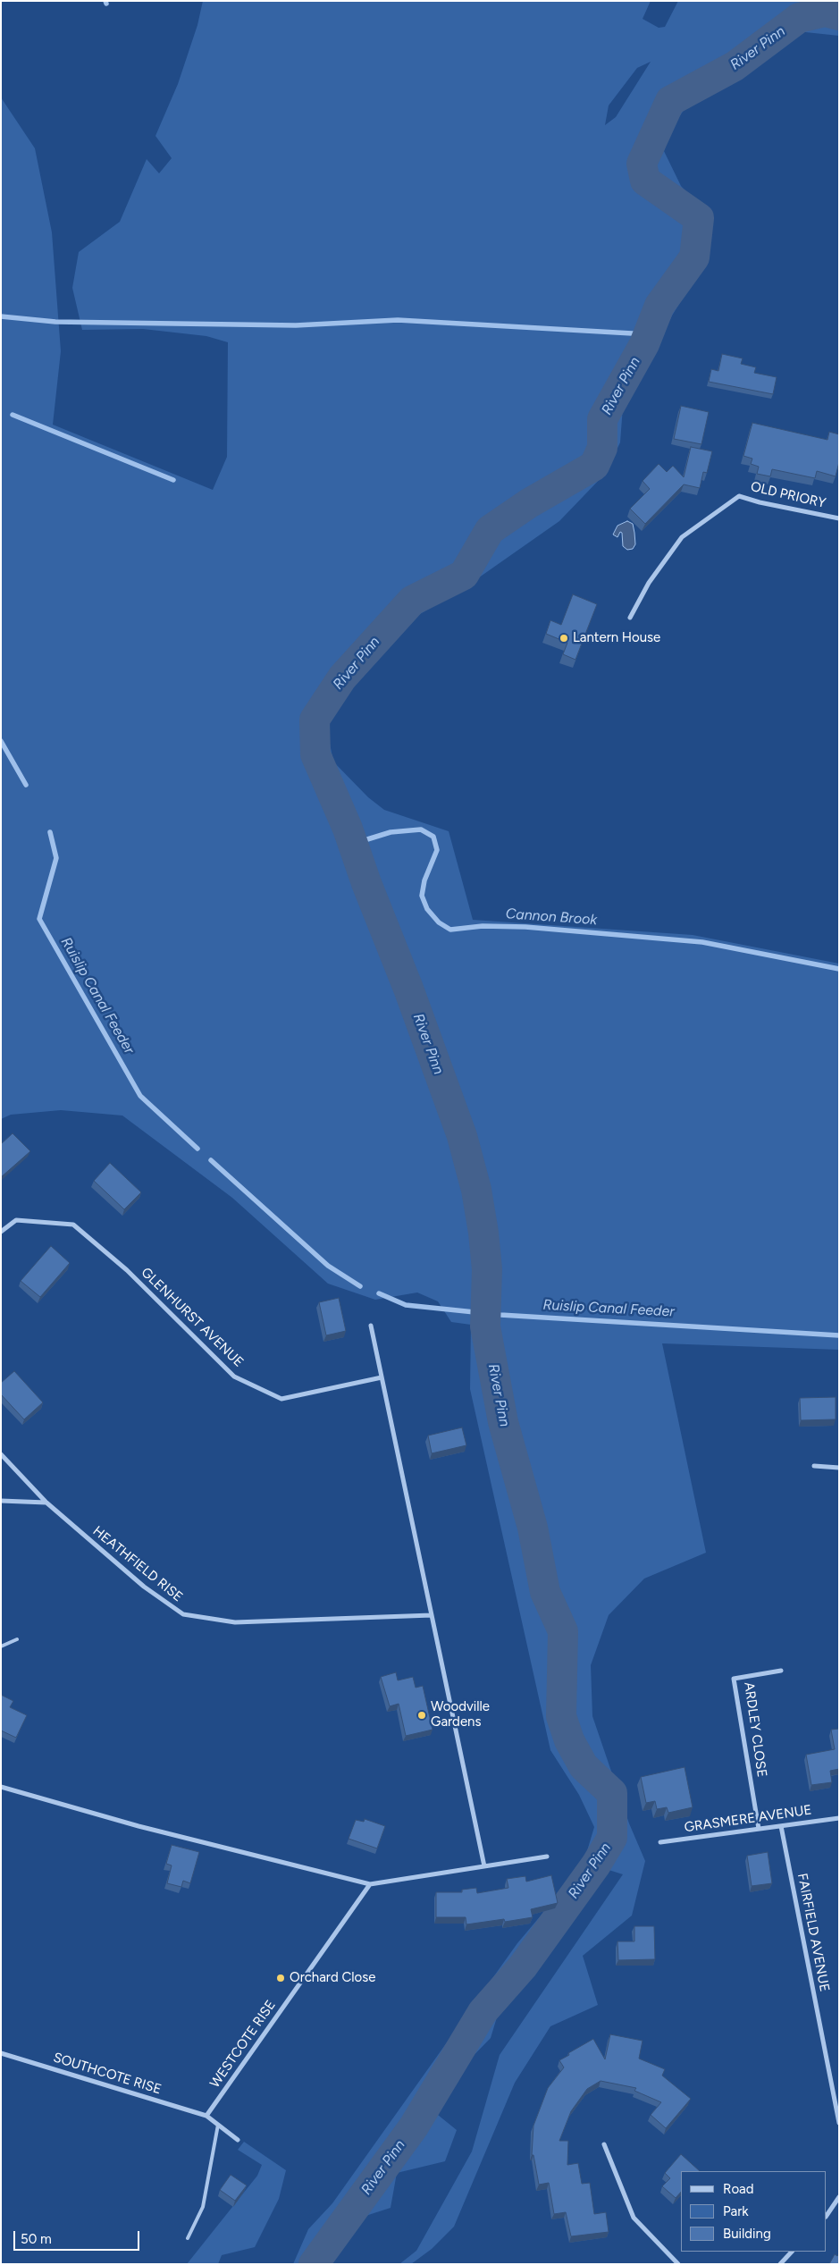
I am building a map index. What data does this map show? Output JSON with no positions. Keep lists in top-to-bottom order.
{
  "streets": {
    "street": [
      "OLD PRIORY",
      "GLENHURST AVENUE",
      "HEATHFIELD RISE",
      "ARDLEY CLOSE",
      "GRASMERE AVENUE",
      "FAIRFIELD AVENUE",
      "WESTCOTE RISE",
      "SOUTHCOTE RISE"
    ]
  },
  "crossings": [
    ["ARDLEY CLOSE", "GRASMERE AVENUE"],
    ["GRASMERE AVENUE", "FAIRFIELD AVENUE"],
    ["WESTCOTE RISE", "SOUTHCOTE RISE"]
  ],
  "water": ["River Pinn", "Cannon Brook", "Ruislip Canal Feeder"],
  "places": ["Lantern House", "Woodville Gardens", "Orchard Close"],
  "legend": ["Road", "Park", "Building"],
  "scale_bar": "50 m"
}
